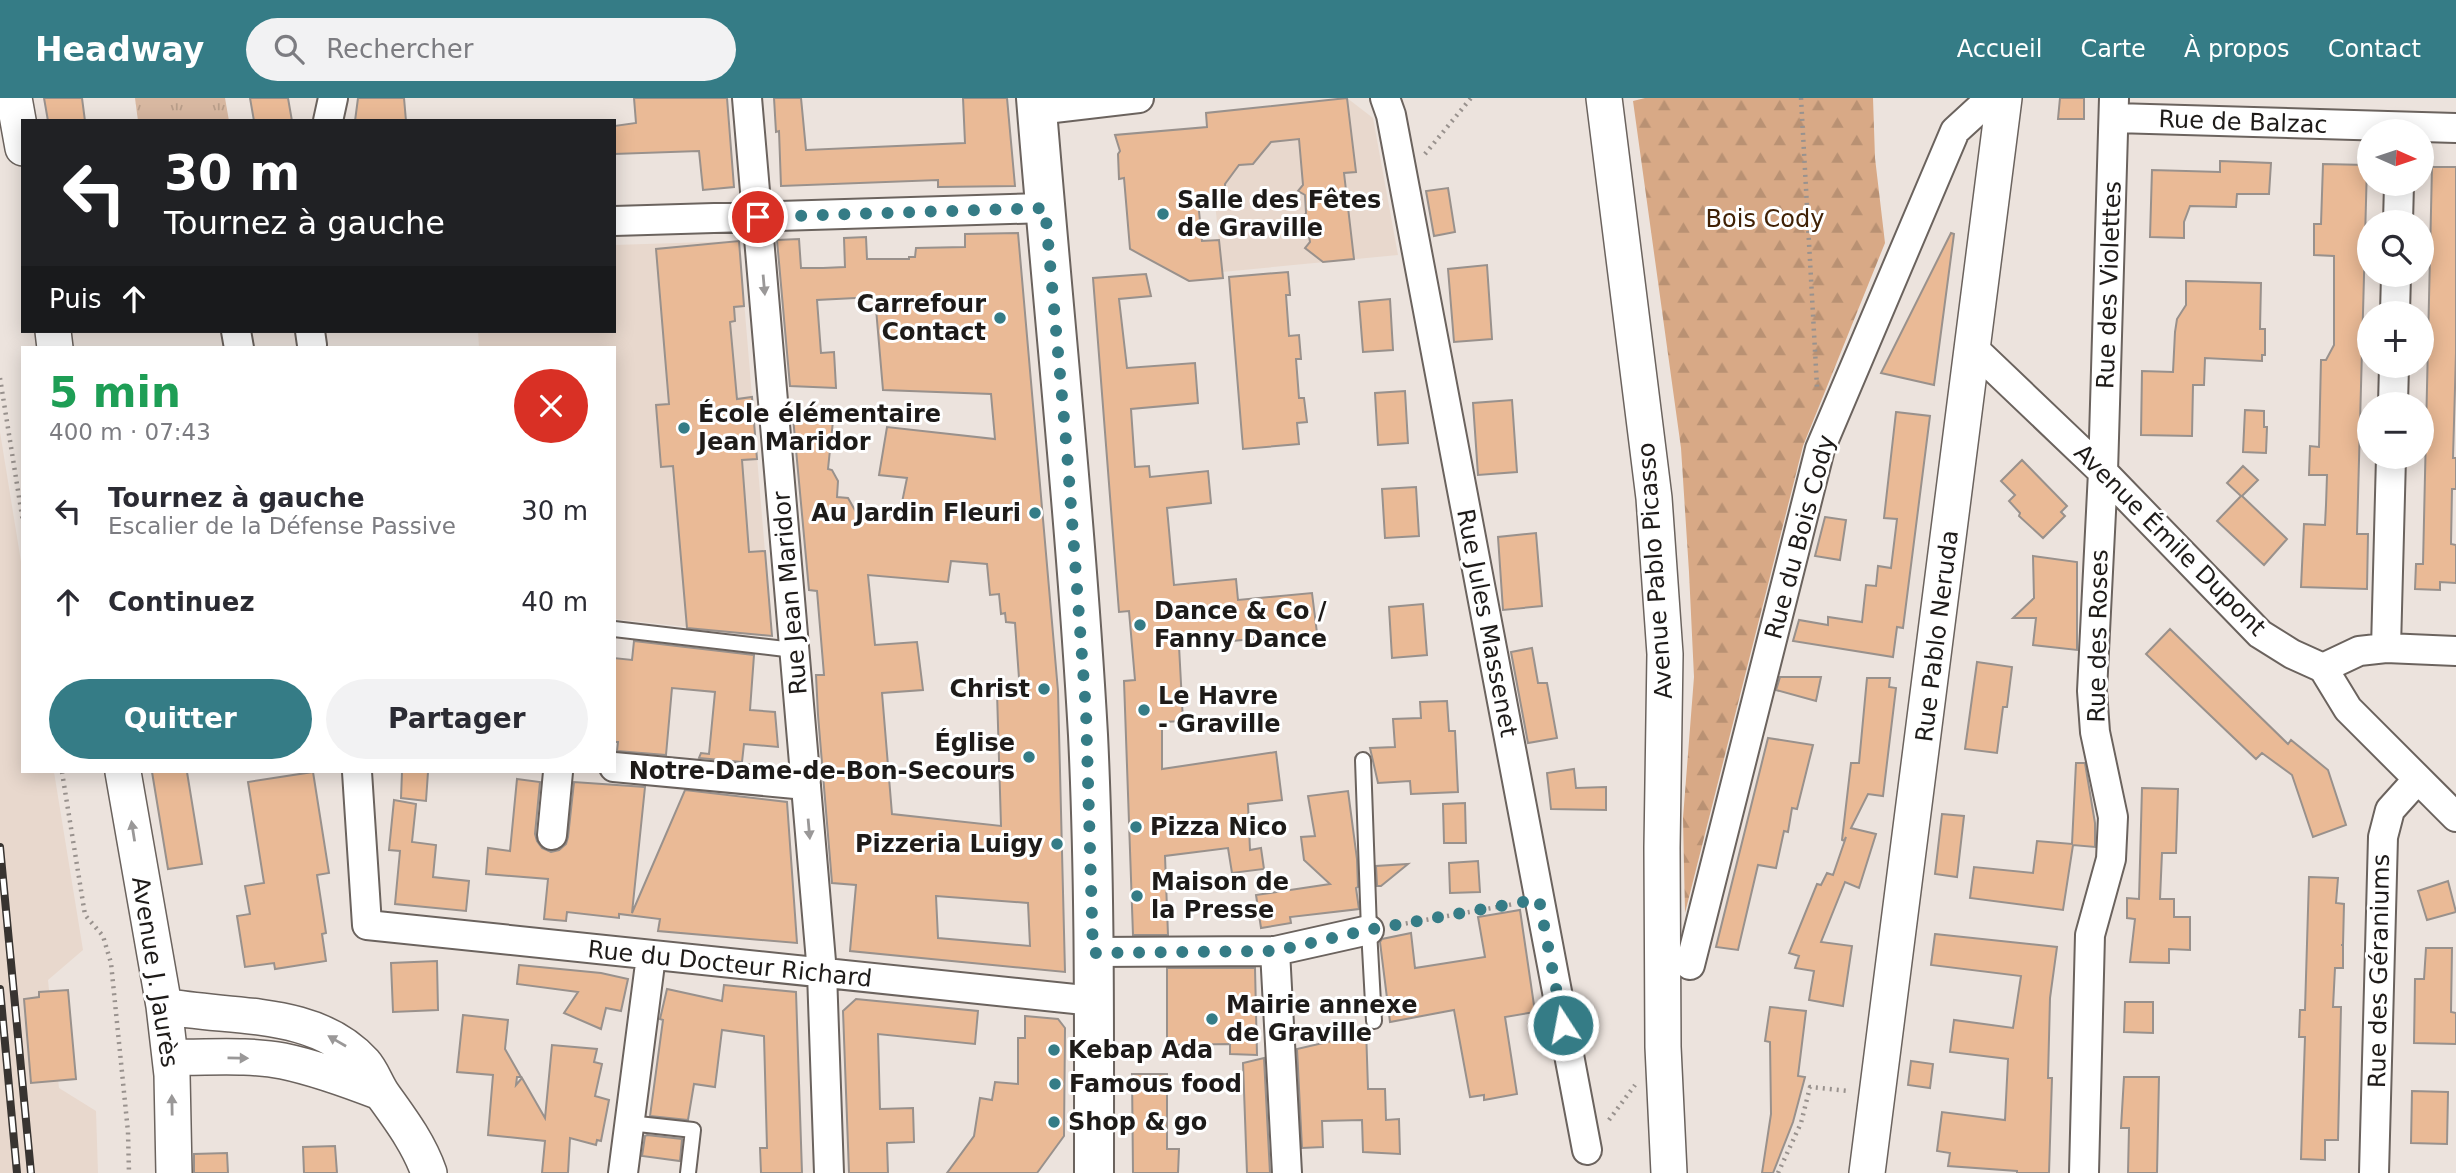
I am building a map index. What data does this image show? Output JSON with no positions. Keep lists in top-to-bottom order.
{
  "streets": {
    "street": [
      "Rue de Balzac",
      "Rue des Violettes",
      "Rue du Bois Cody",
      "Avenue Émile Dupont",
      "Avenue Pablo Picasso",
      "Rue Jean Maridor",
      "Rue Jules Massenet",
      "Rue Pablo Neruda",
      "Rue des Roses",
      "Rue du Docteur Richard",
      "Rue des Géraniums",
      "Avenue J. Jaurès"
    ]
  },
  "crossings": [
    ["Rue de Balzac", "Rue des Violettes"],
    ["Rue des Violettes", "Avenue Émile Dupont"],
    ["Rue des Violettes", "Rue des Roses"],
    ["Avenue Émile Dupont", "Rue Pablo Neruda"],
    ["Avenue Émile Dupont", "Rue des Roses"],
    ["Rue Jean Maridor", "Rue du Docteur Richard"]
  ],
  "one_way": ["Rue Jean Maridor", "Avenue J. Jaurès"],
  "parks": ["Bois Cody"],
  "places": [
    "Salle des Fêtes de Graville",
    "Carrefour Contact",
    "École élémentaire Jean Maridor",
    "Au Jardin Fleuri",
    "Dance & Co / Fanny Dance",
    "Christ",
    "Le Havre - Graville",
    "Église Notre-Dame-de-Bon-Secours",
    "Pizza Nico",
    "Pizzeria Luigy",
    "Maison de la Presse",
    "Mairie annexe de Graville",
    "Kebap Ada",
    "Famous food",
    "Shop & go"
  ],
  "north": "right",
  "page": {
    "header": "Headway",
    "search": "Rechercher",
    "nav": [
      "Accueil",
      "Carte",
      "À propos",
      "Contact"
    ],
    "map_buttons": ["+", "−"],
    "turn": ["30 m", "Tournez à gauche"],
    "then": "Puis",
    "heading": ["5 min", "400 m · 07:43"],
    "list": [
      {
        "name": "Tournez à gauche",
        "note": "Escalier de la Défense Passive",
        "value": "30 m"
      },
      {
        "name": "Continuez",
        "value": "40 m"
      }
    ],
    "buttons": ["Quitter", "Partager"]
  }
}
